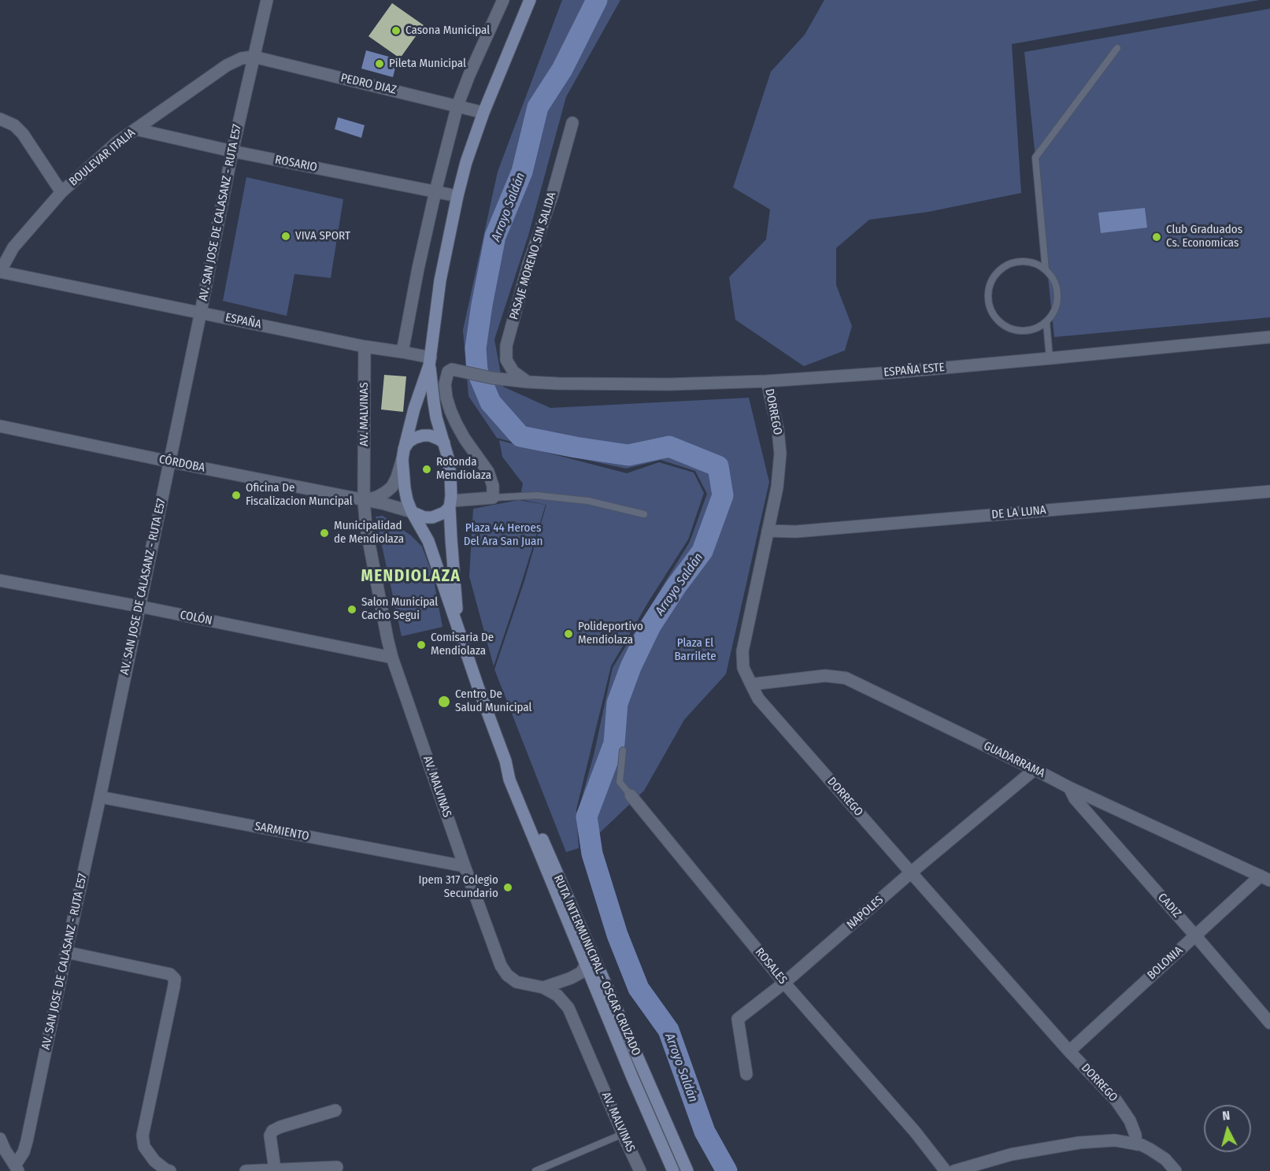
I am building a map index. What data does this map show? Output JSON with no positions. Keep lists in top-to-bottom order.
{
  "streets": {
    "main road": ["RUTA INTERMUNICIPAL - OSCAR CRUZADO"],
    "street": [
      "PEDRO DIAZ",
      "BOULEVAR ITALIA",
      "ROSARIO",
      "AV. SAN JOSE DE CALASANZ - RUTA E57",
      "PASAJE MORENO SIN SALIDA",
      "ESPAÑA",
      "ESPAÑA ESTE",
      "DORREGO",
      "AV. MALVINAS",
      "CÓRDOBA",
      "DE LA LUNA",
      "COLÓN",
      "GUADARRAMA",
      "SARMIENTO",
      "CADIZ",
      "NAPOLES",
      "BOLONIA",
      "ROSALES"
    ]
  },
  "crossings": [
    ["PEDRO DIAZ", "BOULEVAR ITALIA"],
    ["PEDRO DIAZ", "AV. SAN JOSE DE CALASANZ - RUTA E57"],
    ["PEDRO DIAZ", "RUTA INTERMUNICIPAL - OSCAR CRUZADO"],
    ["BOULEVAR ITALIA", "ROSARIO"],
    ["BOULEVAR ITALIA", "AV. SAN JOSE DE CALASANZ - RUTA E57"],
    ["BOULEVAR ITALIA", "ESPAÑA"],
    ["ROSARIO", "AV. SAN JOSE DE CALASANZ - RUTA E57"],
    ["ROSARIO", "RUTA INTERMUNICIPAL - OSCAR CRUZADO"],
    ["AV. SAN JOSE DE CALASANZ - RUTA E57", "ESPAÑA"],
    ["AV. SAN JOSE DE CALASANZ - RUTA E57", "CÓRDOBA"],
    ["AV. SAN JOSE DE CALASANZ - RUTA E57", "COLÓN"],
    ["AV. SAN JOSE DE CALASANZ - RUTA E57", "SARMIENTO"],
    ["PASAJE MORENO SIN SALIDA", "ESPAÑA ESTE"],
    ["ESPAÑA", "AV. MALVINAS"],
    ["ESPAÑA", "RUTA INTERMUNICIPAL - OSCAR CRUZADO"],
    ["ESPAÑA ESTE", "DORREGO"],
    ["DORREGO", "DE LA LUNA"],
    ["DORREGO", "GUADARRAMA"],
    ["DORREGO", "NAPOLES"],
    ["DORREGO", "BOLONIA"],
    ["AV. MALVINAS", "CÓRDOBA"],
    ["AV. MALVINAS", "COLÓN"],
    ["AV. MALVINAS", "SARMIENTO"],
    ["CÓRDOBA", "RUTA INTERMUNICIPAL - OSCAR CRUZADO"],
    ["GUADARRAMA", "CADIZ"],
    ["GUADARRAMA", "NAPOLES"],
    ["GUADARRAMA", "BOLONIA"],
    ["CADIZ", "BOLONIA"],
    ["NAPOLES", "ROSALES"]
  ],
  "districts": ["MENDIOLAZA"],
  "water": ["Arroyo Saldán"],
  "parks": ["Plaza 44 Heroes Del Ara San Juan", "Plaza El Barrilete"],
  "places": [
    "Casona Municipal",
    "Pileta Municipal",
    "VIVA SPORT",
    "Club Graduados Cs. Economicas",
    "Rotonda Mendiolaza",
    "Oficina De Fiscalizacion Muncipal",
    "Municipalidad de Mendiolaza",
    "Salon Municipal Cacho Segui",
    "Polideportivo Mendiolaza",
    "Comisaria De Mendiolaza",
    "Centro De Salud Municipal",
    "Ipem 317 Colegio Secundario"
  ],
  "north": "top"
}
